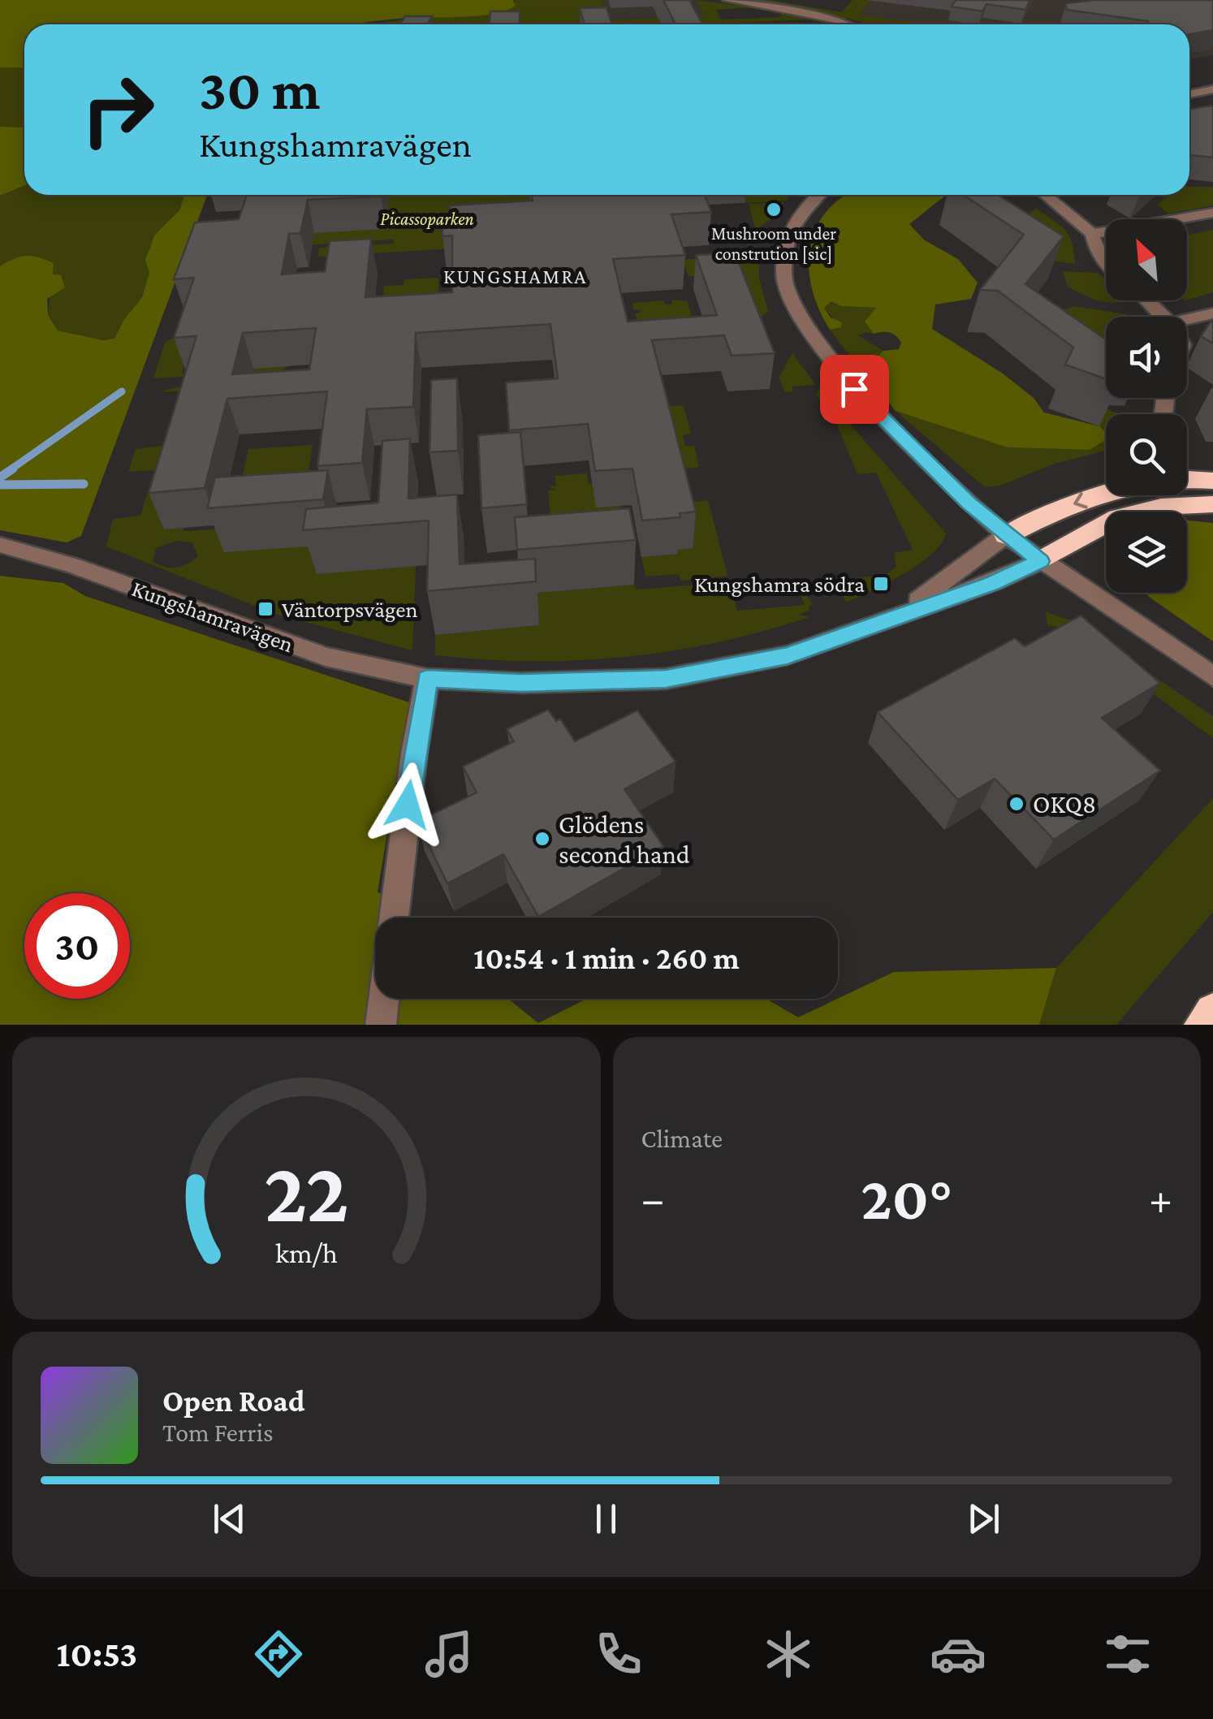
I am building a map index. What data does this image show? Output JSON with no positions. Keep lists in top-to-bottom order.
{
  "streets": {
    "street": ["Kungshamravägen"]
  },
  "districts": ["KUNGSHAMRA"],
  "parks": ["Picassoparken"],
  "places": {
    "other": ["Mushroom under constrution [sic]", "OKQ8", "Glödens second hand"],
    "transit": ["Kungshamra södra", "Väntorpsvägen"]
  },
  "north": "top left",
  "page": {
    "turn": ["30 m", "Kungshamravägen"],
    "limit": "30",
    "trip": "10:54 · 1 min · 260 m",
    "tile": "Climate",
    "heat": ["−", "20°", "+"],
    "song": ["Open Road", "Tom Ferris"],
    "tabs": "10:53",
    "gauge": ["22", "km/h"]
  }
}
